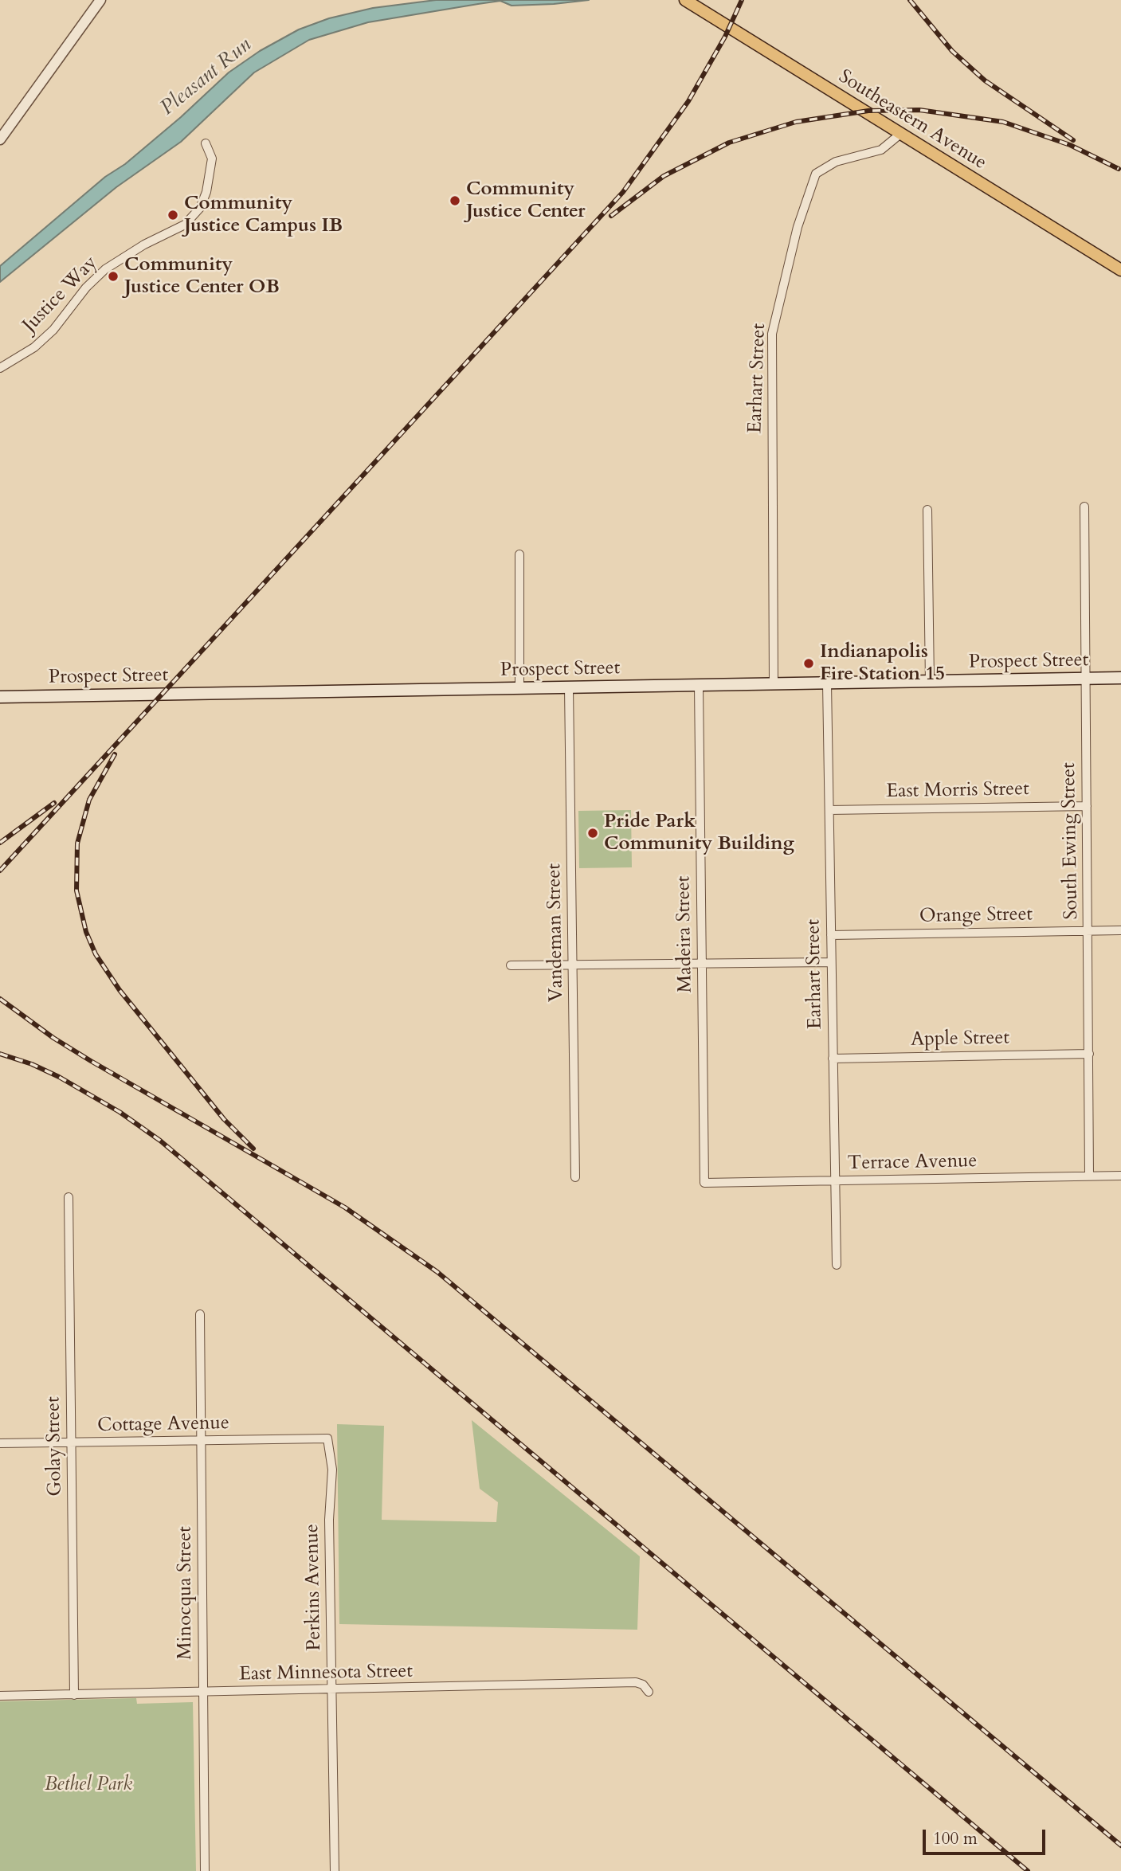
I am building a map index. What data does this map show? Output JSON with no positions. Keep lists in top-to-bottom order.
{
  "streets": {
    "main road": ["Southeastern Avenue", "Prospect Street"],
    "street": [
      "Justice Way",
      "Earhart Street",
      "East Morris Street",
      "South Ewing Street",
      "Orange Street",
      "Vandeman Street",
      "Madeira Street",
      "Apple Street",
      "Terrace Avenue",
      "Cottage Avenue",
      "Golay Street",
      "Perkins Avenue",
      "Minocqua Street",
      "East Minnesota Street"
    ]
  },
  "crossings": [
    ["Southeastern Avenue", "Earhart Street"],
    ["Earhart Street", "Prospect Street"],
    ["Earhart Street", "East Morris Street"],
    ["Earhart Street", "Orange Street"],
    ["Earhart Street", "Apple Street"],
    ["Earhart Street", "Terrace Avenue"],
    ["Prospect Street", "South Ewing Street"],
    ["Prospect Street", "Vandeman Street"],
    ["Prospect Street", "Madeira Street"],
    ["East Morris Street", "South Ewing Street"],
    ["South Ewing Street", "Orange Street"],
    ["South Ewing Street", "Apple Street"],
    ["South Ewing Street", "Terrace Avenue"],
    ["Madeira Street", "Terrace Avenue"],
    ["Cottage Avenue", "Golay Street"],
    ["Cottage Avenue", "Perkins Avenue"],
    ["Cottage Avenue", "Minocqua Street"],
    ["Golay Street", "East Minnesota Street"],
    ["Perkins Avenue", "East Minnesota Street"],
    ["Minocqua Street", "East Minnesota Street"]
  ],
  "water": ["Pleasant Run"],
  "parks": ["Bethel Park"],
  "places": [
    "Community Justice Center",
    "Community Justice Campus IB",
    "Community Justice Center OB",
    "Indianapolis Fire Station 15",
    "Pride Park Community Building"
  ],
  "scale_bar": "100 m"
}
